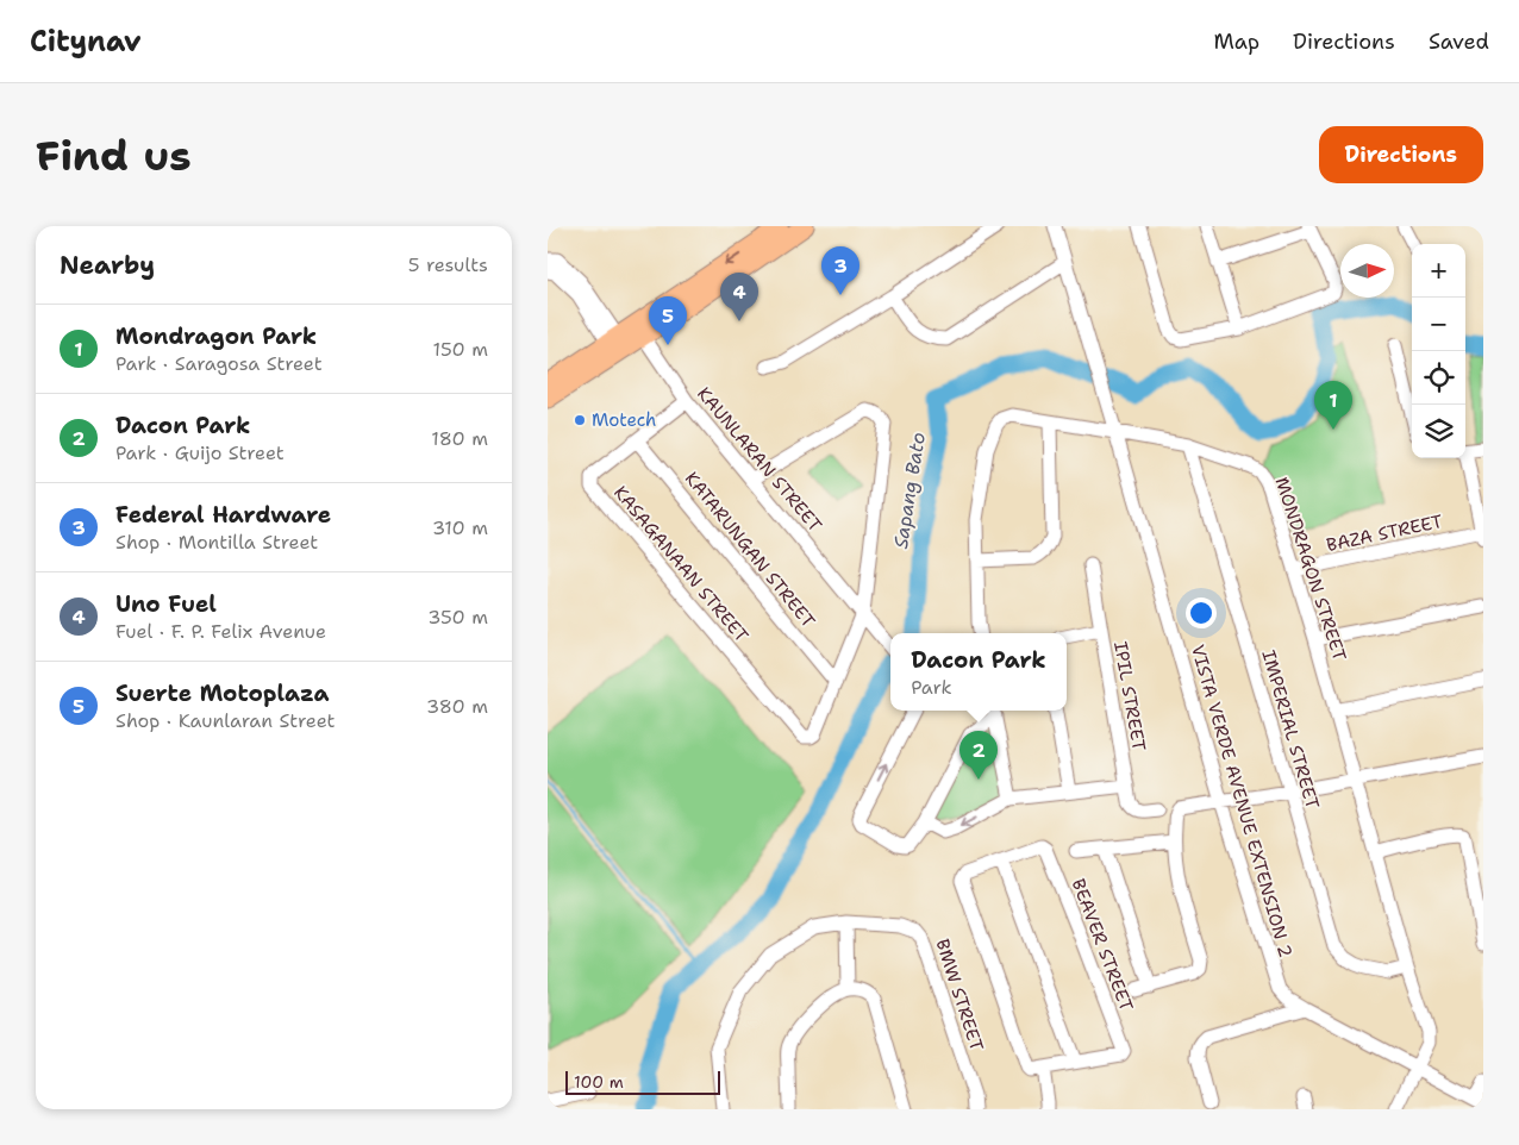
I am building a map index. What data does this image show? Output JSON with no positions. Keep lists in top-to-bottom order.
{
  "streets": {
    "street": [
      "KAUNLARAN STREET",
      "BAZA STREET",
      "KATARUNGAN STREET",
      "KASAGANAAN STREET",
      "MONDRAGON STREET",
      "IPIL STREET",
      "IMPERIAL STREET",
      "VISTA VERDE AVENUE EXTENSION 2",
      "BEAVER STREET",
      "BMW STREET"
    ]
  },
  "crossings": [
    ["KAUNLARAN STREET", "KASAGANAAN STREET"],
    ["BAZA STREET", "MONDRAGON STREET"],
    ["KATARUNGAN STREET", "KASAGANAAN STREET"],
    ["MONDRAGON STREET", "IMPERIAL STREET"],
    ["MONDRAGON STREET", "VISTA VERDE AVENUE EXTENSION 2"]
  ],
  "water": ["Sapang Bato"],
  "places": ["Motech"],
  "scale_bar": "100 m",
  "north": "right",
  "page": {
    "header": "Citynav",
    "nav": ["Map", "Directions", "Saved"],
    "buttons": "Directions",
    "title": "Find us",
    "heading": ["Nearby", "5 results"],
    "map_buttons": ["+", "−"],
    "pins": [
      "3",
      "4",
      "5",
      "1",
      "2"
    ],
    "list": [
      {
        "mark": "1",
        "name": "Mondragon Park",
        "note": "Park · Saragosa Street",
        "value": "150 m"
      },
      {
        "mark": "2",
        "name": "Dacon Park",
        "note": "Park · Guijo Street",
        "value": "180 m"
      },
      {
        "mark": "3",
        "name": "Federal Hardware",
        "note": "Shop · Montilla Street",
        "value": "310 m"
      },
      {
        "mark": "4",
        "name": "Uno Fuel",
        "note": "Fuel · F. P. Felix Avenue",
        "value": "350 m"
      },
      {
        "mark": "5",
        "name": "Suerte Motoplaza",
        "note": "Shop · Kaunlaran Street",
        "value": "380 m"
      }
    ],
    "popup": ["Dacon Park", "Park"],
    "scale": "100 m"
  }
}
